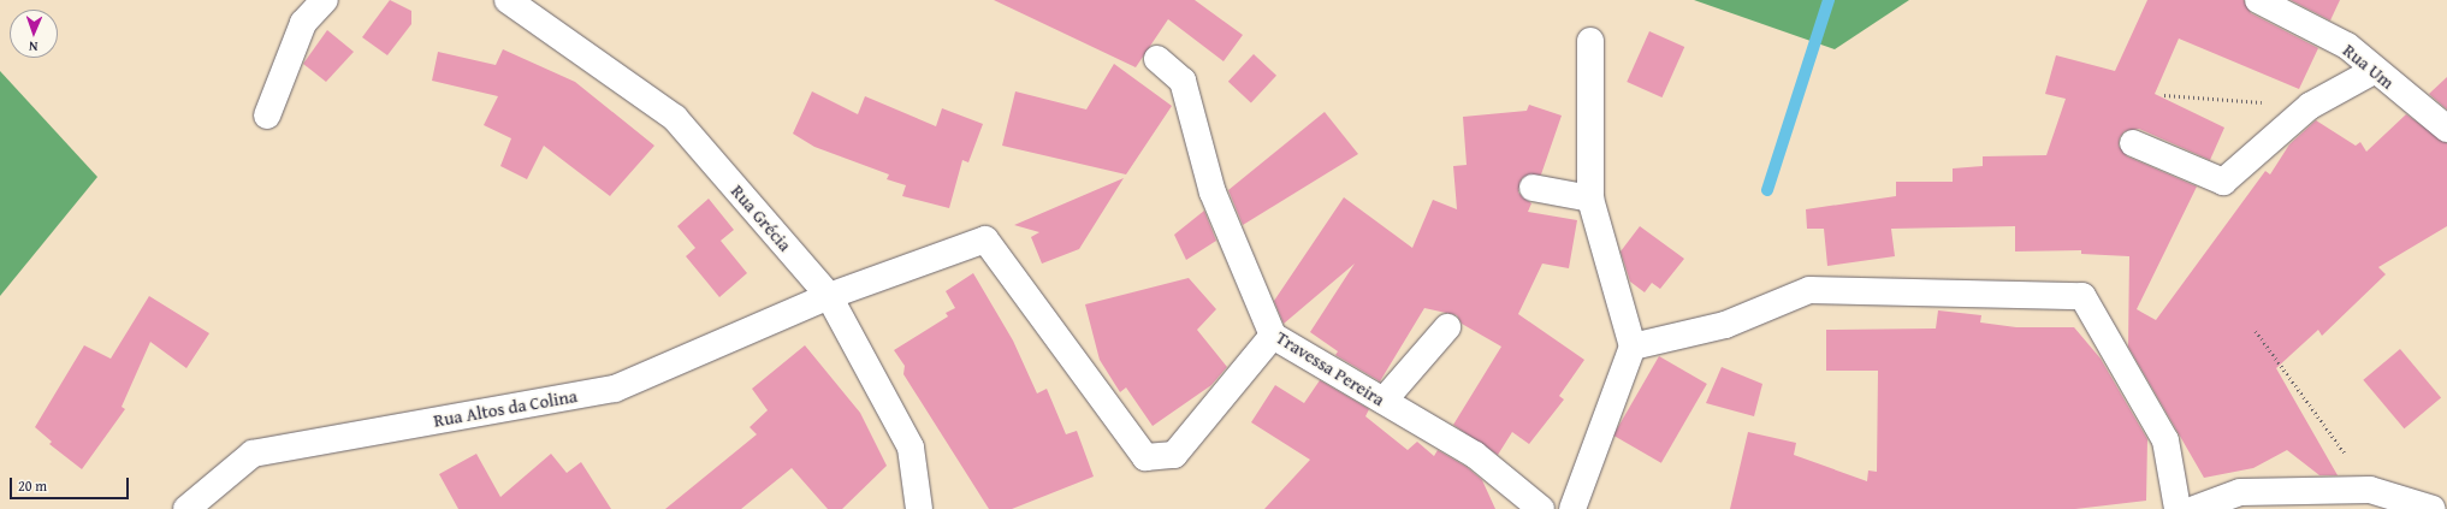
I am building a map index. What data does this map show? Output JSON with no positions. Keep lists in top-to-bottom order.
{
  "streets": {
    "street": [
      "Rua Um",
      "Rua Grécia",
      "Travessa Pereira",
      "Rua Altos da Colina"
    ]
  },
  "crossings": [
    ["Rua Grécia", "Rua Altos da Colina"],
    ["Travessa Pereira", "Rua Altos da Colina"]
  ],
  "scale_bar": "20 m",
  "north": "bottom"
}
